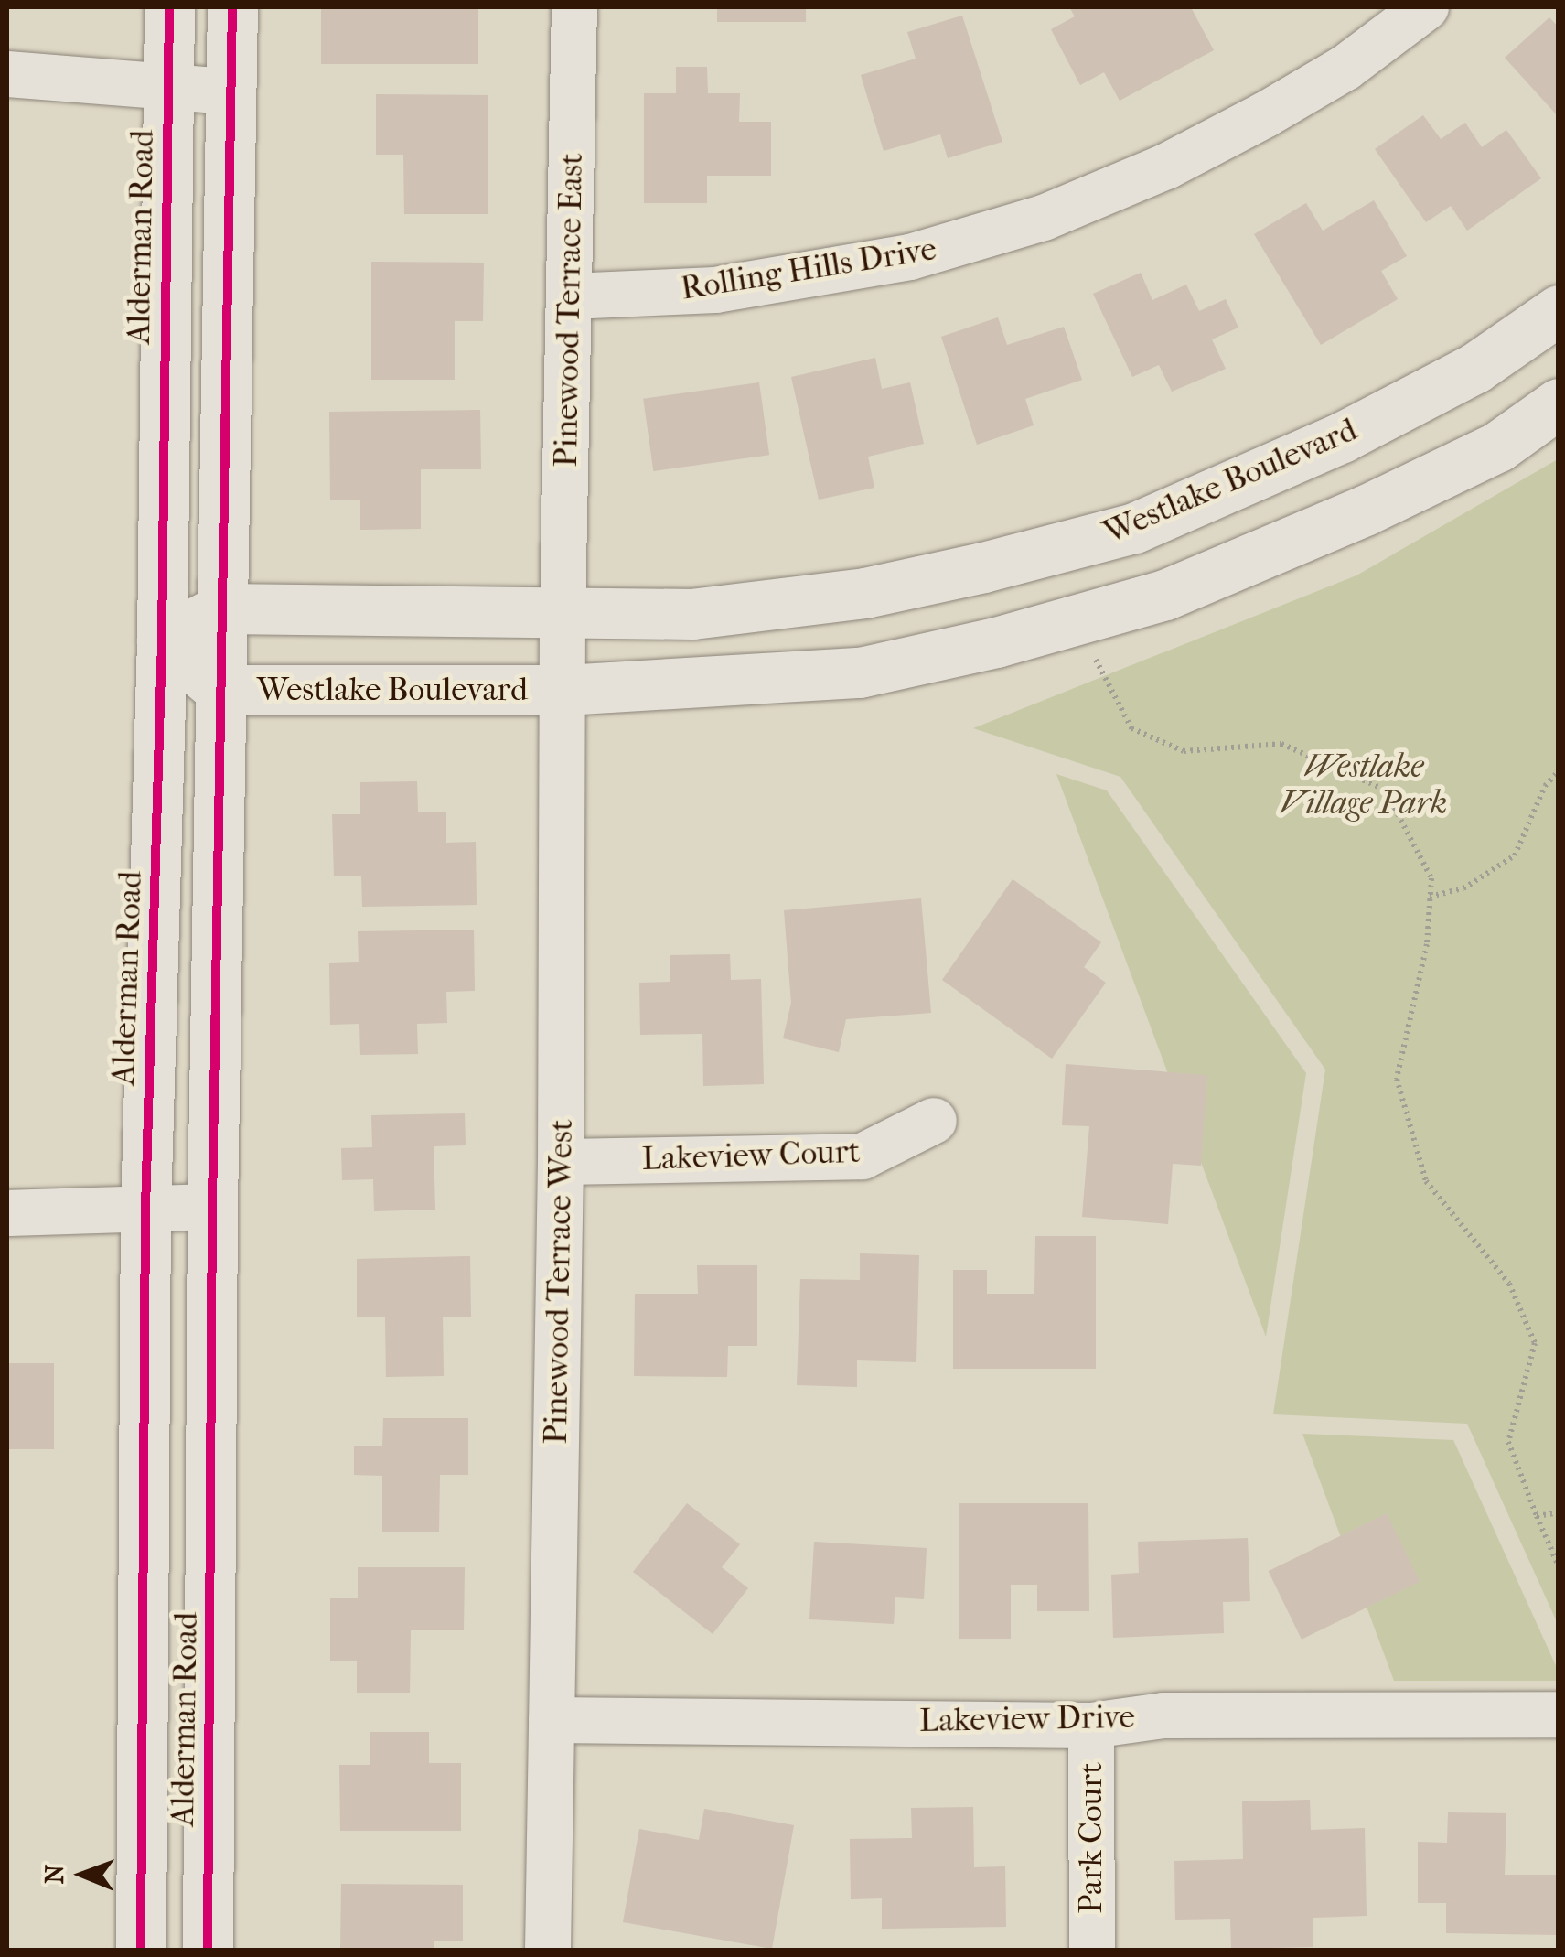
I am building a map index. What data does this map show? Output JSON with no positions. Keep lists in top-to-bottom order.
{
  "streets": {
    "main road": ["Alderman Road", "Westlake Boulevard"],
    "street": [
      "Rolling Hills Drive",
      "Pinewood Terrace East",
      "Lakeview Court",
      "Pinewood Terrace West",
      "Lakeview Drive",
      "Park Court"
    ]
  },
  "crossings": [
    ["Alderman Road", "Westlake Boulevard"],
    ["Rolling Hills Drive", "Pinewood Terrace East"],
    ["Pinewood Terrace East", "Westlake Boulevard"],
    ["Pinewood Terrace East", "Pinewood Terrace West"],
    ["Westlake Boulevard", "Pinewood Terrace West"],
    ["Lakeview Court", "Pinewood Terrace West"],
    ["Pinewood Terrace West", "Lakeview Drive"],
    ["Lakeview Drive", "Park Court"]
  ],
  "parks": ["Westlake Village Park"],
  "north": "left"
}
